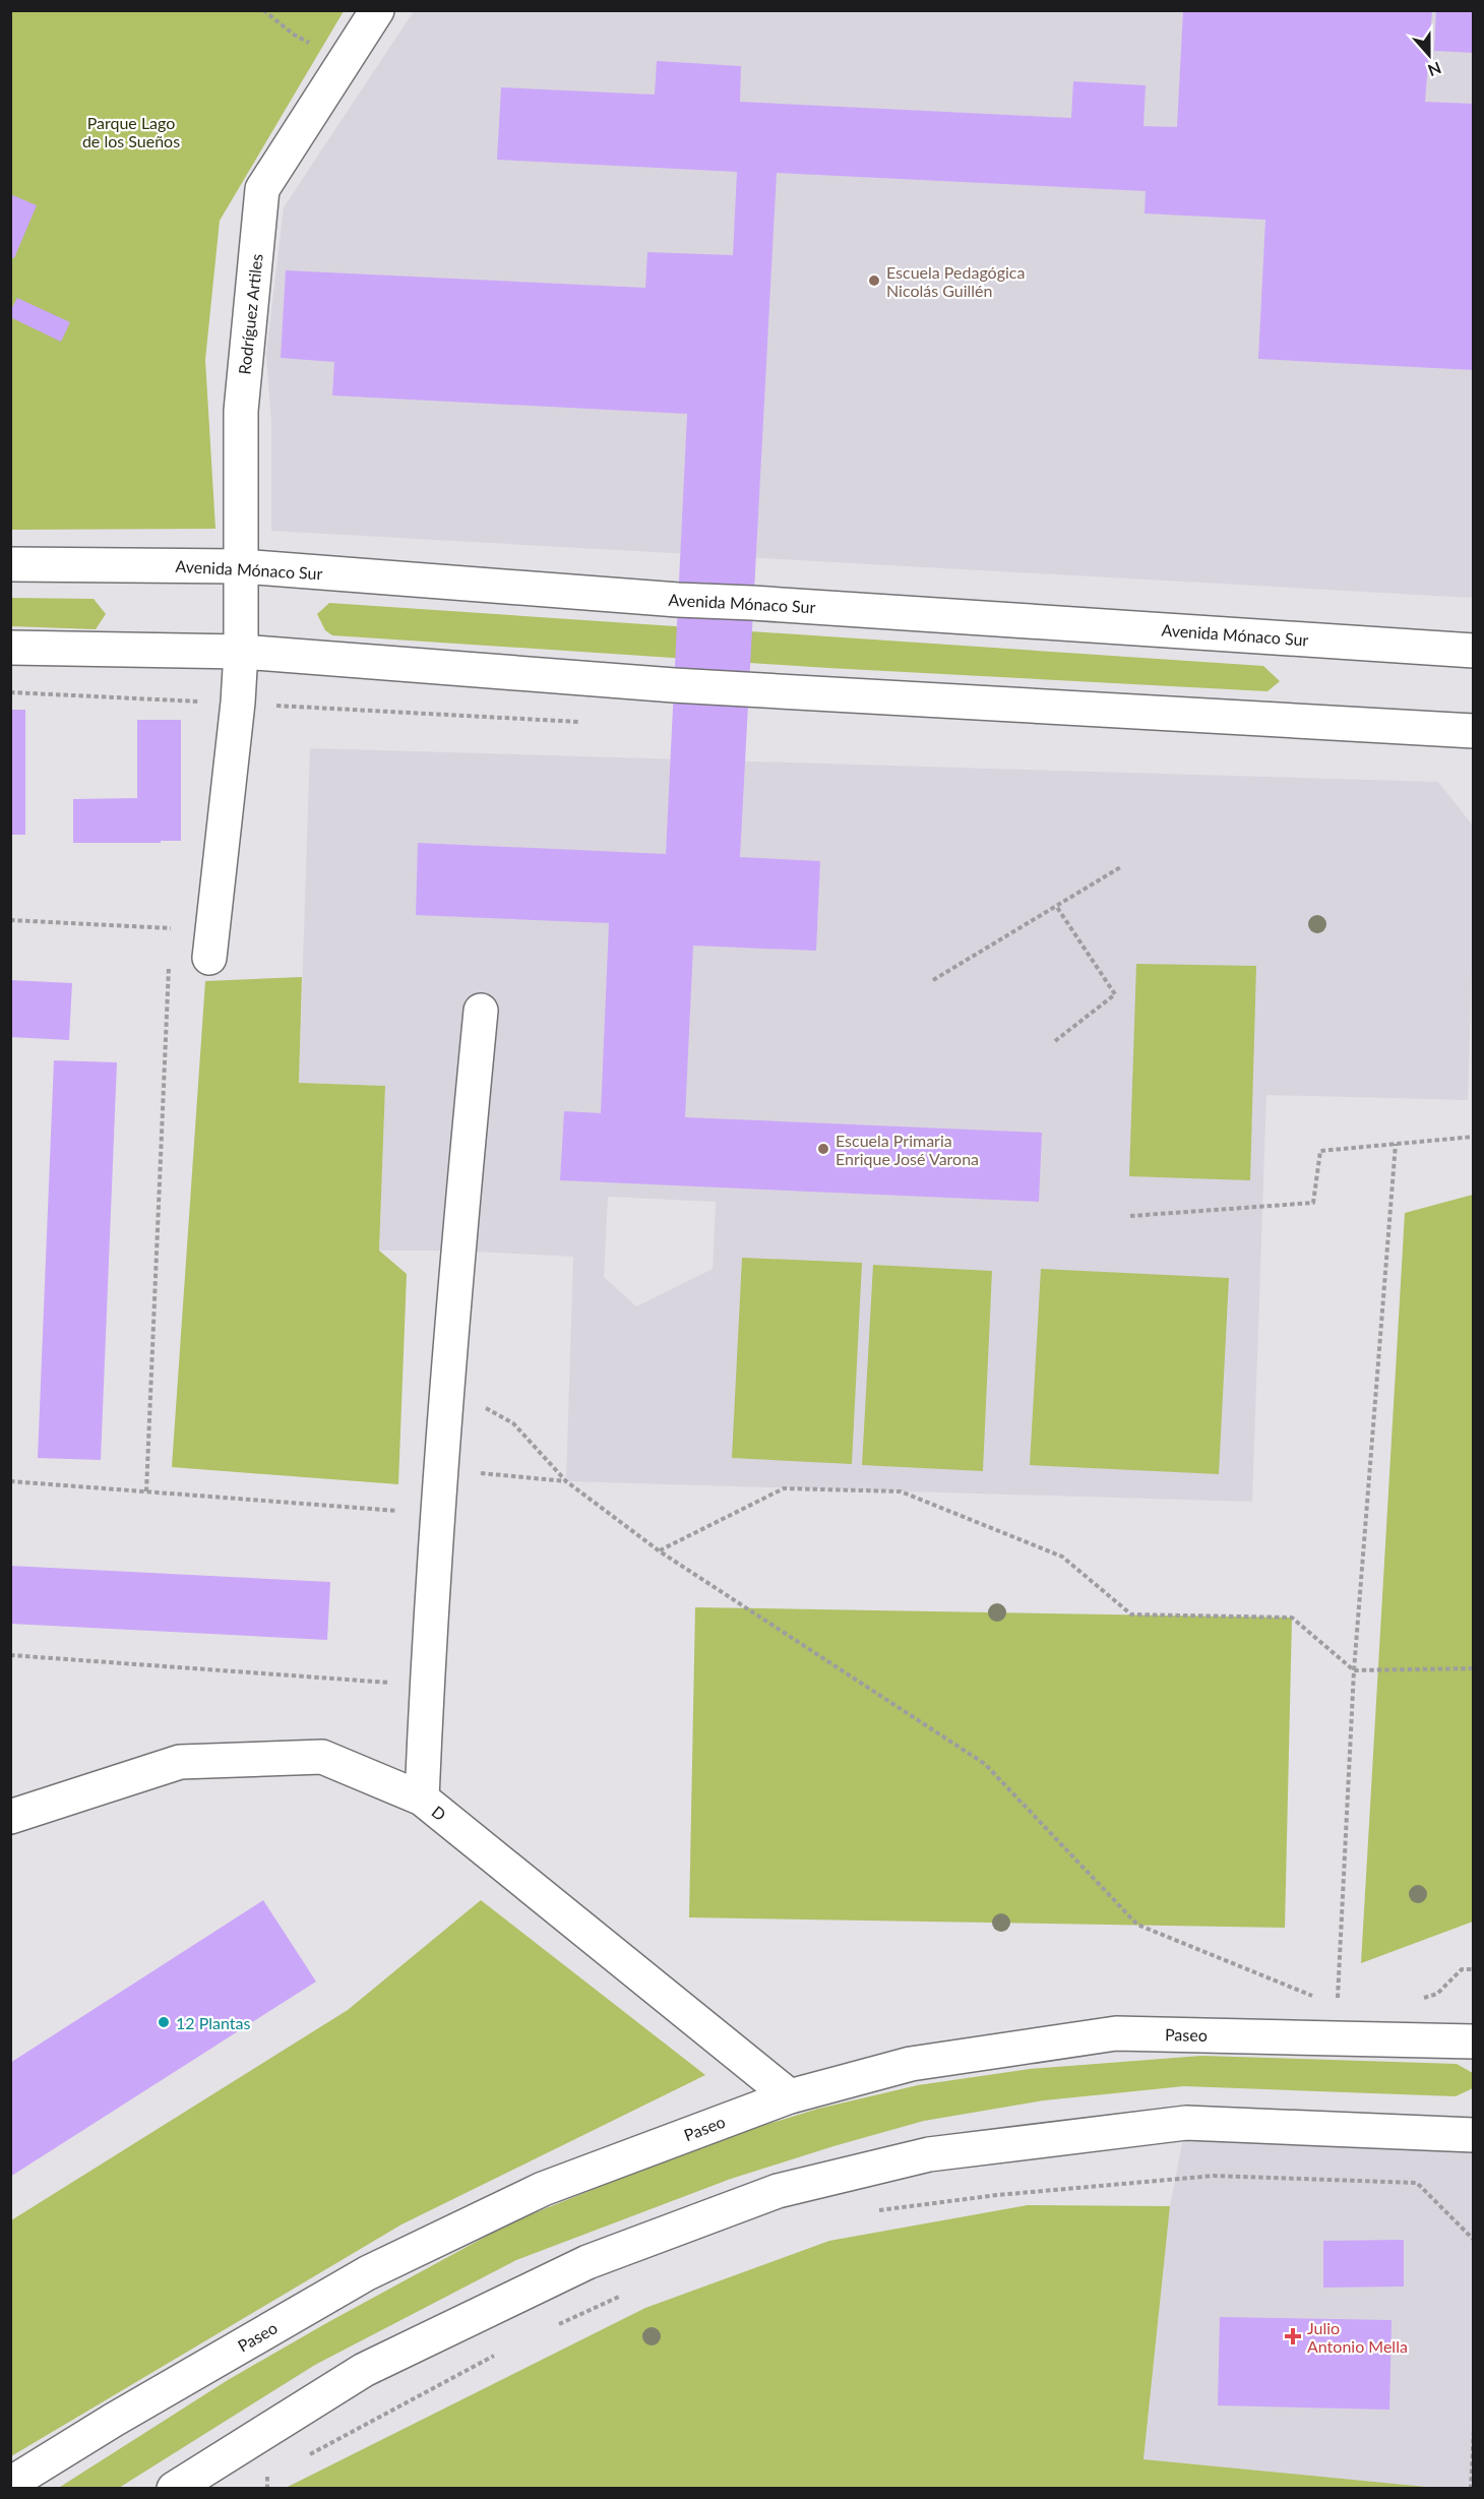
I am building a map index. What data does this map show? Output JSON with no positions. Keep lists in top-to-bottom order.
{
  "streets": {
    "street": [
      "Rodríguez Artiles",
      "Avenida Mónaco Sur",
      "D",
      "Paseo"
    ]
  },
  "crossings": [
    ["Rodríguez Artiles", "Avenida Mónaco Sur"],
    ["D", "Paseo"]
  ],
  "parks": ["Parque Lago de los Sueños"],
  "places": {
    "other": ["Escuela Pedagógica Nicolás Guillén", "Escuela Primaria Enrique José Varona", "12 Plantas"],
    "health": ["Julio Antonio Mella"]
  },
  "north": "bottom"
}
